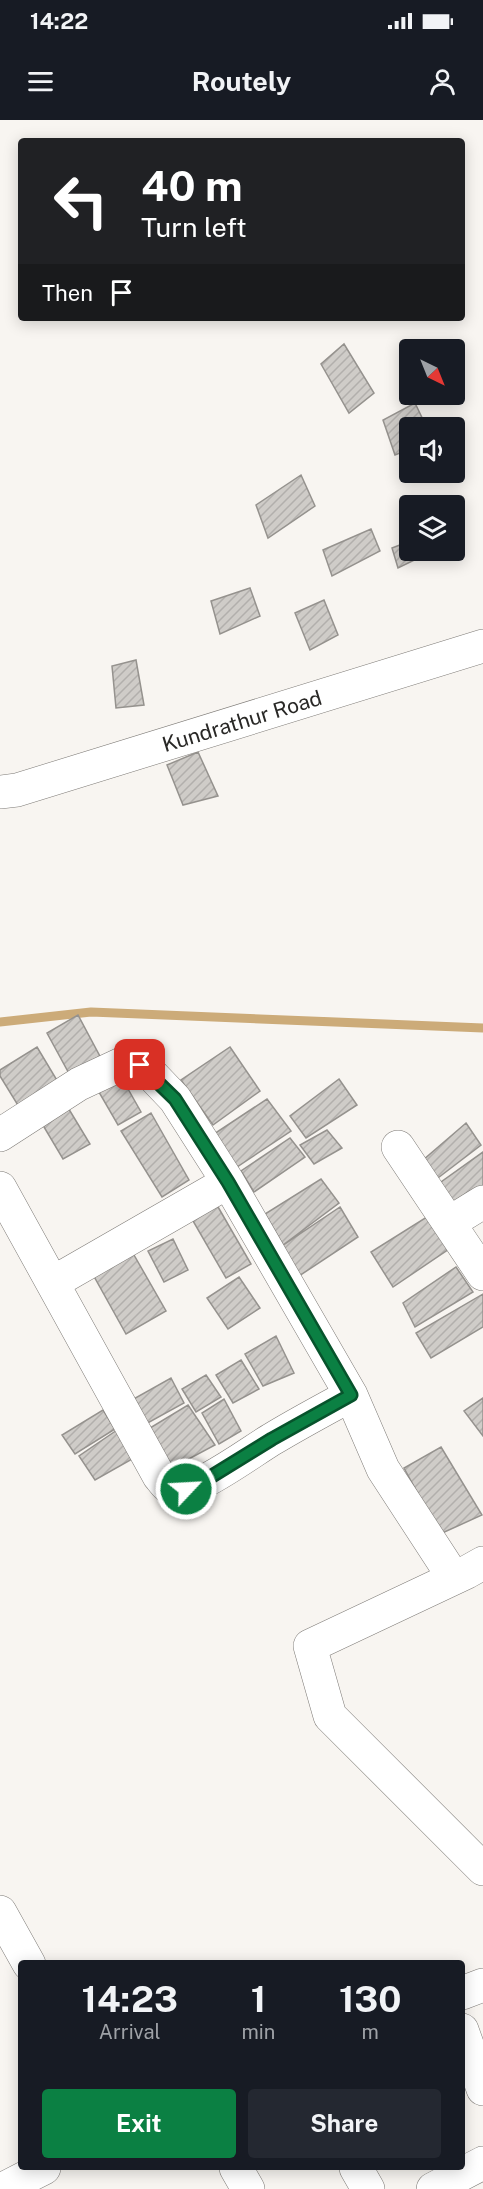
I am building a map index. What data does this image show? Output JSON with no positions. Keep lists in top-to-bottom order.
{
  "streets": {
    "street": ["Kundrathur Road"]
  },
  "north": "bottom right",
  "page": {
    "status": "14:22",
    "header": "Routely",
    "turn": ["40 m", "Turn left"],
    "then": "Then",
    "eta": [
      "14:23",
      "Arrival",
      "1",
      "min",
      "130",
      "m"
    ],
    "buttons": ["Exit", "Share"]
  }
}
